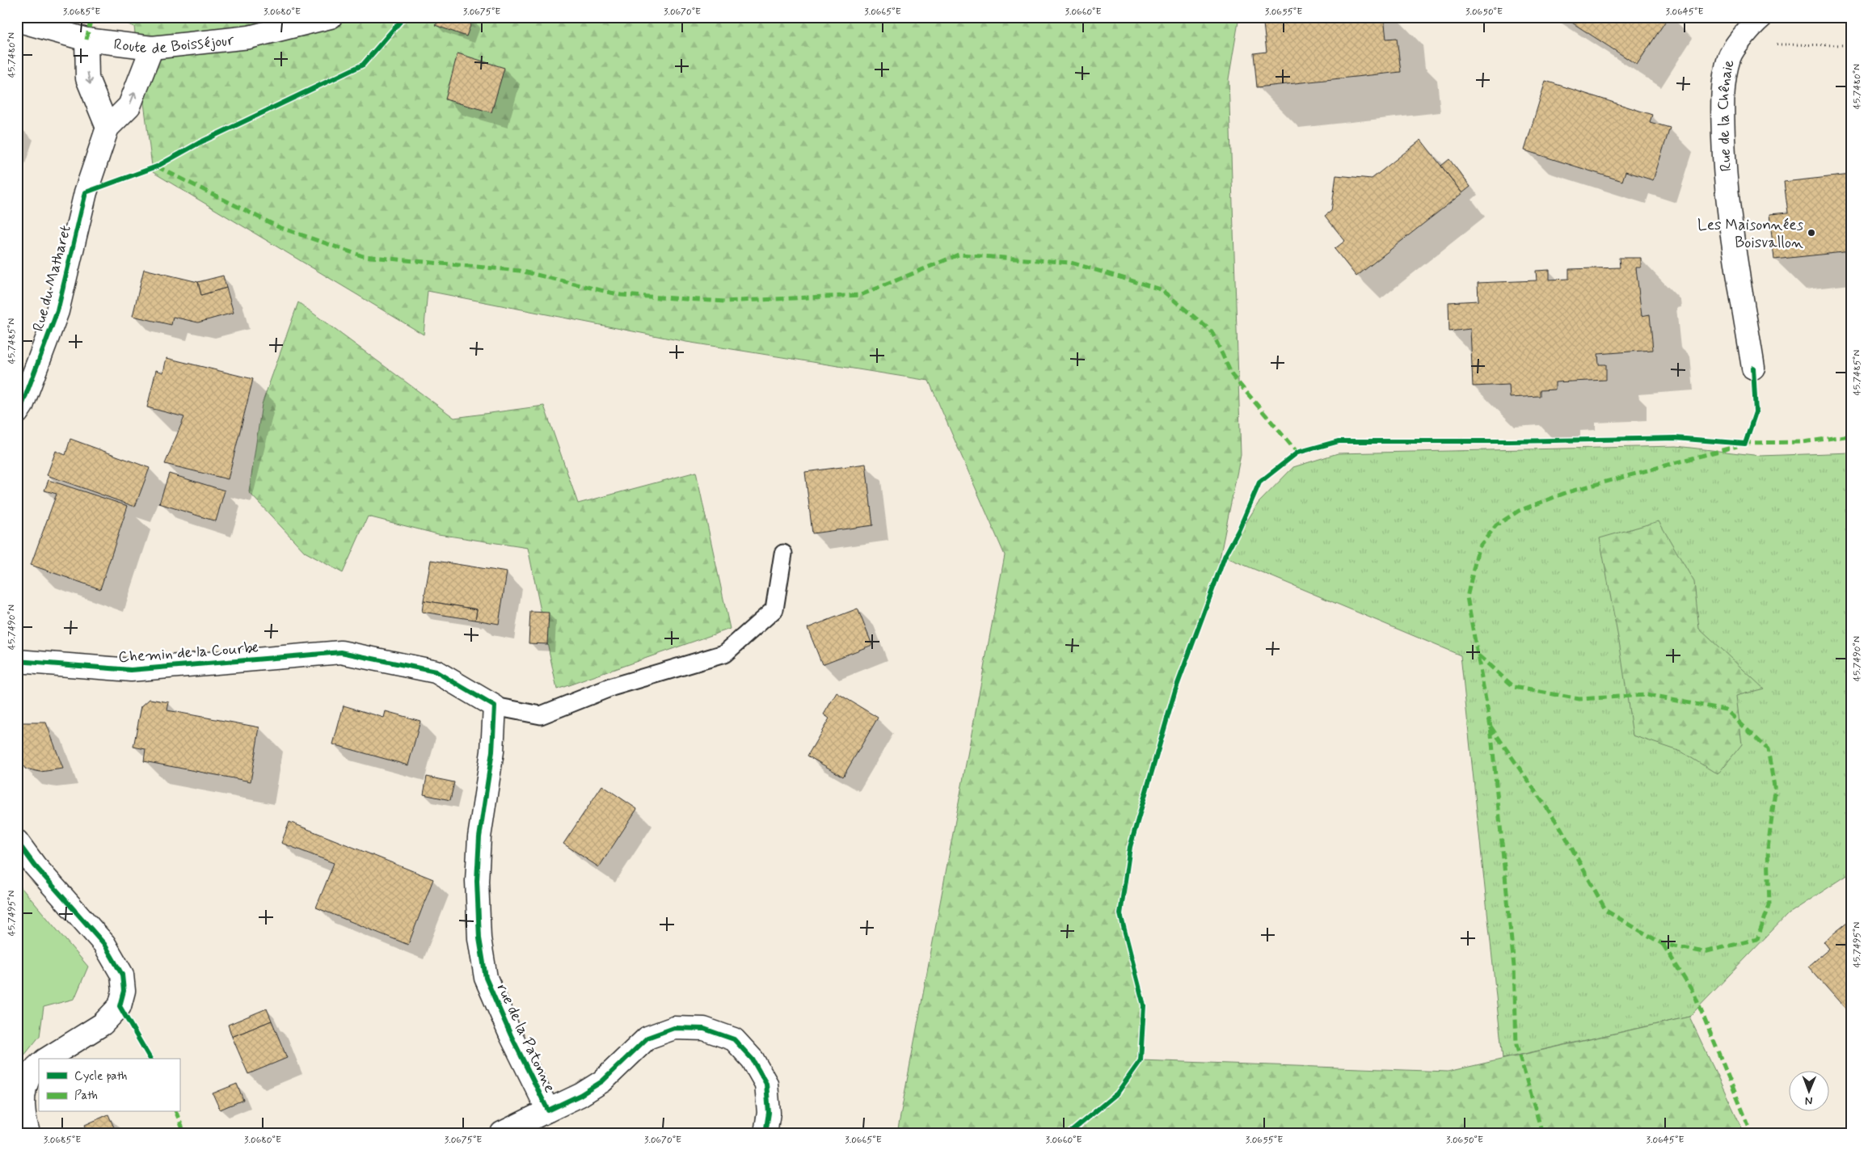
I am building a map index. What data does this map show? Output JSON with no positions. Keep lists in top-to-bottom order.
{
  "streets": {
    "street": [
      "Route de Boisséjour",
      "Rue de la Chênaie",
      "Rue du Matharet",
      "Chemin de la Courbe",
      "rue de la Patonne"
    ]
  },
  "crossings": [
    ["Route de Boisséjour", "Rue du Matharet"],
    ["Chemin de la Courbe", "rue de la Patonne"]
  ],
  "places": ["Les Maisonnées Boisvallon"],
  "legend": ["Cycle path", "Path"],
  "north": "bottom",
  "coordinates": [
    "3.0685°E",
    "3.0680°E",
    "3.0675°E",
    "3.0670°E",
    "3.0665°E",
    "3.0660°E",
    "3.0655°E",
    "3.0650°E",
    "3.0645°E",
    "45.7480°N",
    "45.7485°N",
    "45.7490°N",
    "45.7495°N"
  ]
}
